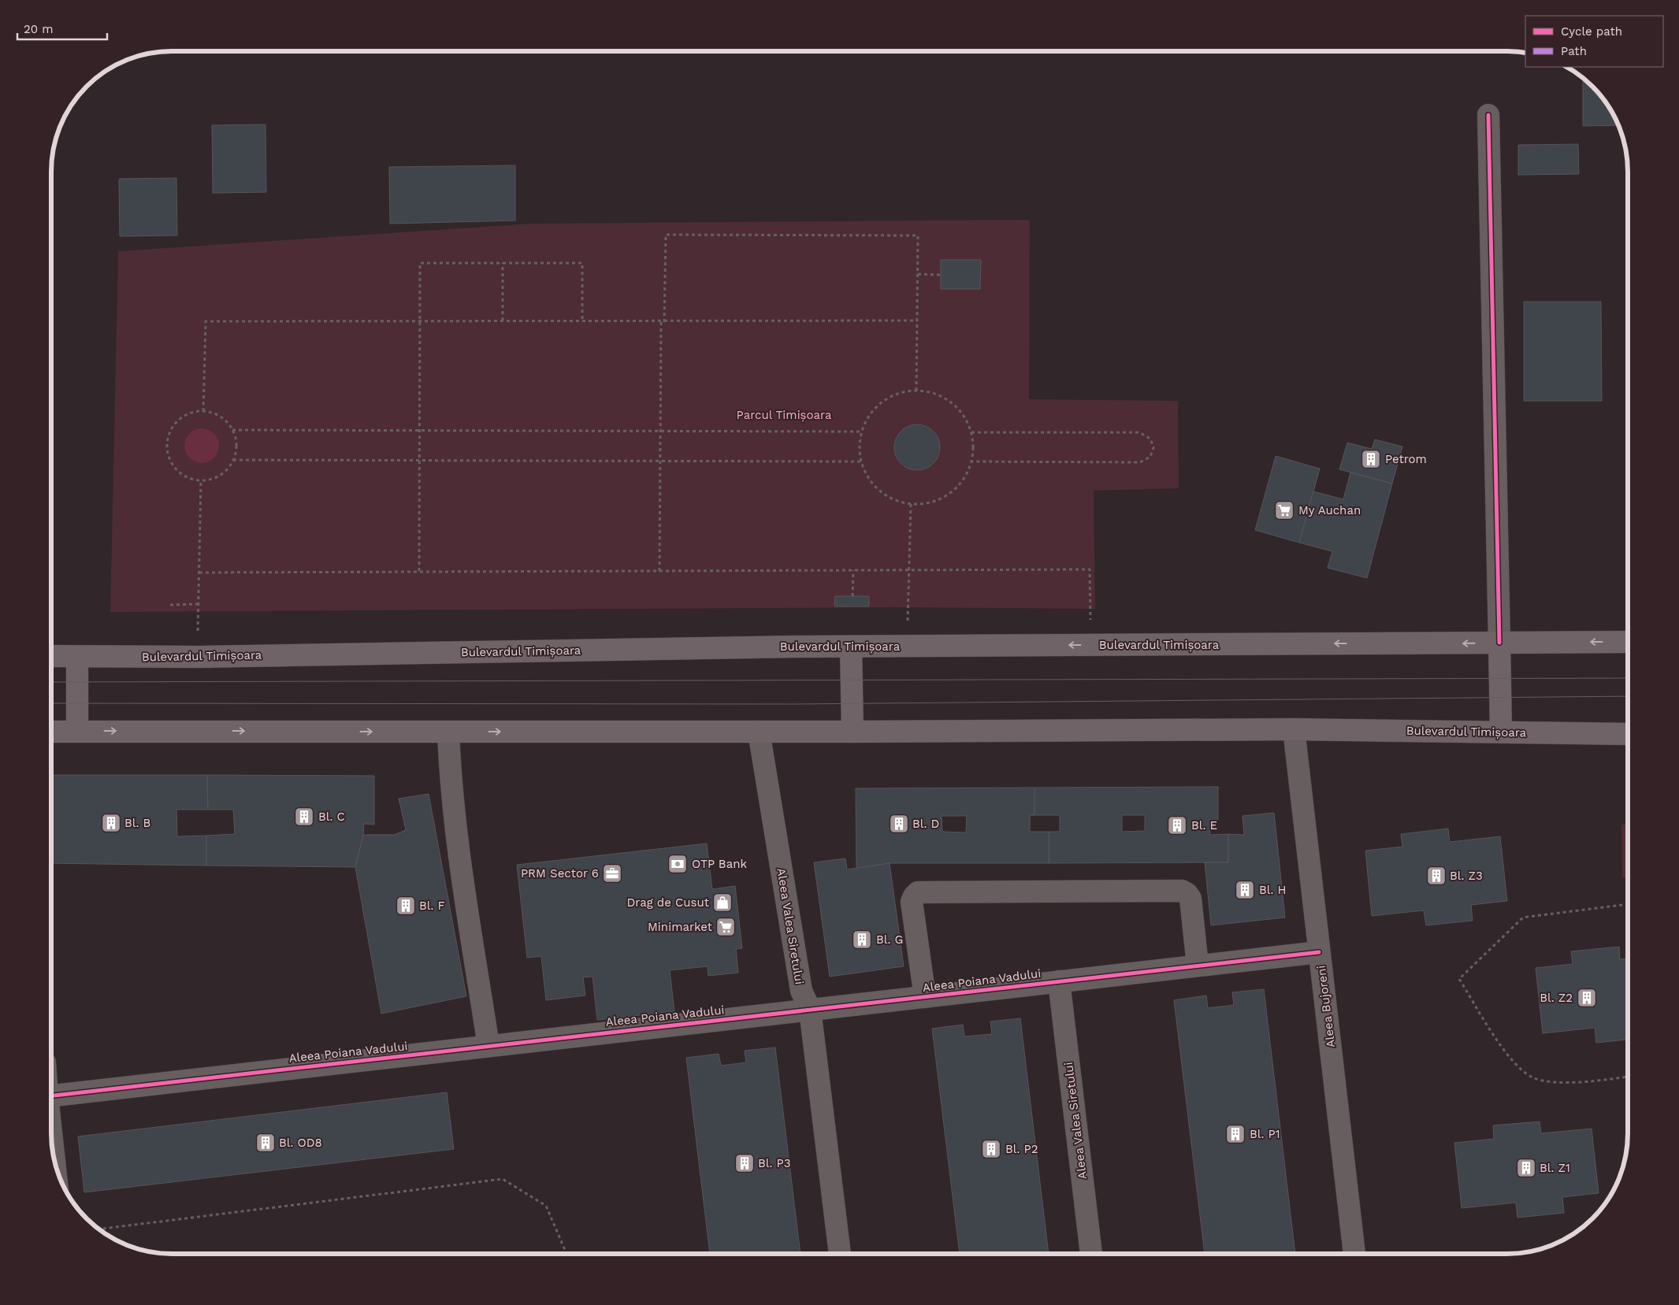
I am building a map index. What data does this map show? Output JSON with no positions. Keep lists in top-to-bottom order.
{
  "streets": {
    "main road": ["Bulevardul Timișoara"],
    "street": ["Aleea Valea Siretului", "Aleea Poiana Vadului", "Aleea Bujoreni"]
  },
  "crossings": [
    ["Bulevardul Timișoara", "Aleea Valea Siretului"],
    ["Bulevardul Timișoara", "Aleea Bujoreni"],
    ["Aleea Valea Siretului", "Aleea Poiana Vadului"],
    ["Aleea Poiana Vadului", "Aleea Bujoreni"]
  ],
  "parks": ["Parcul Timișoara"],
  "places": {
    "building": [
      "Petrom",
      "Bl. C",
      "Bl. B",
      "Bl. D",
      "Bl. E",
      "Bl. Z3",
      "Bl. H",
      "Bl. F",
      "Bl. G",
      "Bl. Z2",
      "Bl. P1",
      "Bl. OD8",
      "Bl. P2",
      "Bl. P3",
      "Bl. Z1"
    ],
    "supermarket": ["My Auchan", "Minimarket"],
    "bank": ["OTP Bank"],
    "office": ["PRM Sector 6"],
    "shop": ["Drag de Cusut"]
  },
  "legend": ["Cycle path", "Path"],
  "scale_bar": "20 m"
}
